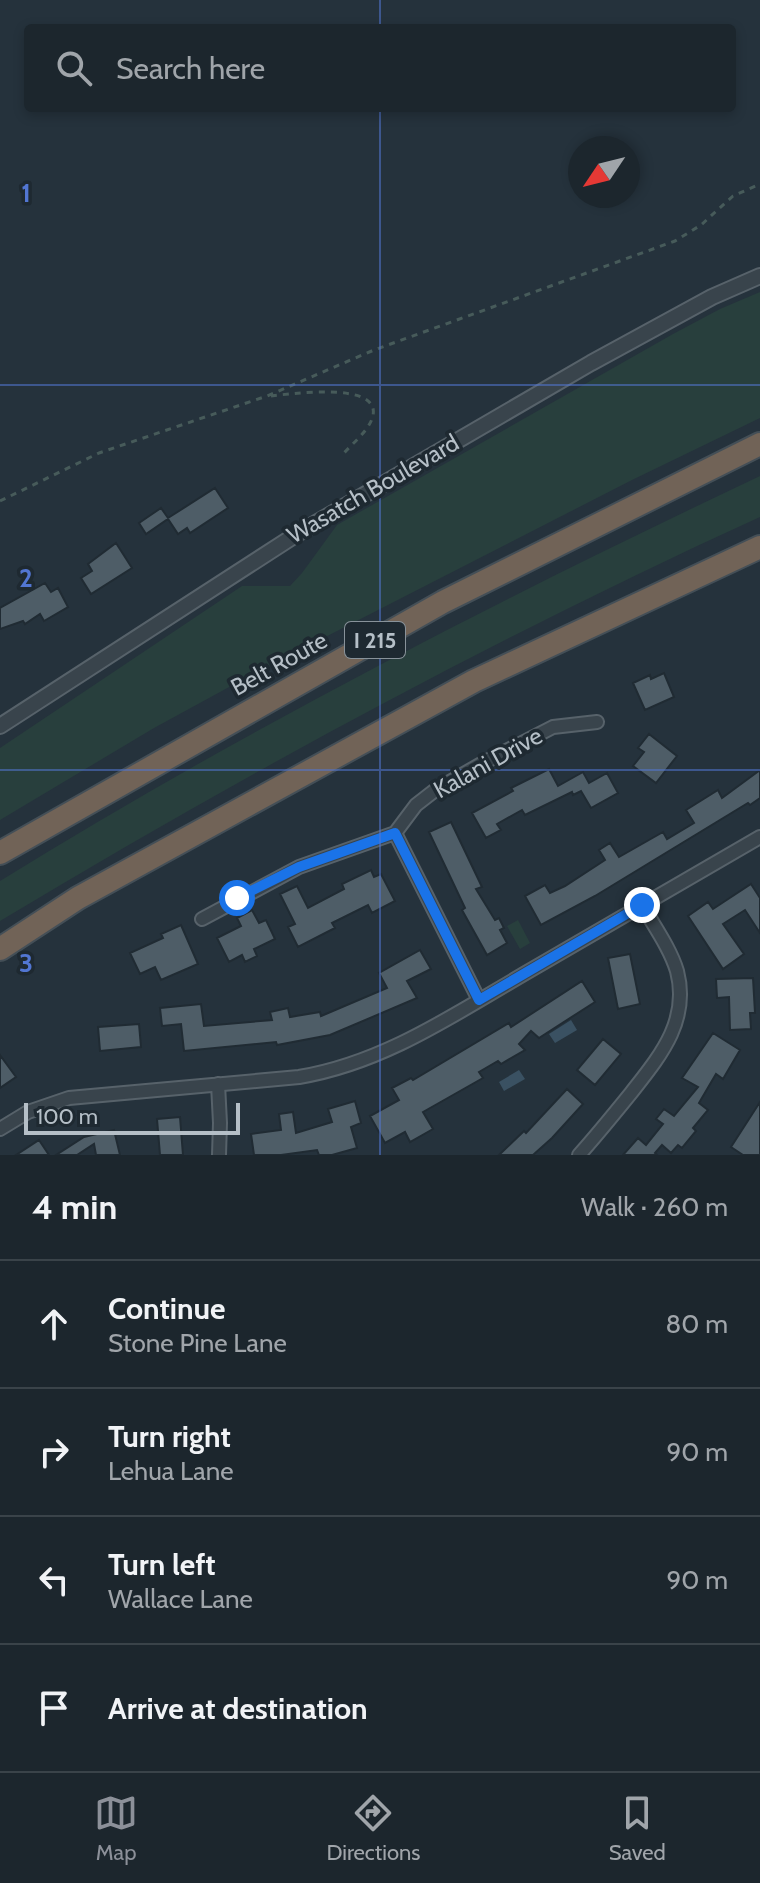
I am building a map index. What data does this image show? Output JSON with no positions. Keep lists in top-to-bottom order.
{
  "streets": {
    "highway": ["I 215", "Belt Route"],
    "street": ["Wasatch Boulevard", "Kalani Drive"]
  },
  "scale_bar": "100 m",
  "north": "bottom left",
  "page": {
    "search": "Search here",
    "scale": "100 m",
    "heading": ["4 min", "Walk · 260 m"],
    "list": [
      ["Continue", "Stone Pine Lane", "80 m"],
      ["Turn right", "Lehua Lane", "90 m"],
      ["Turn left", "Wallace Lane", "90 m"],
      "Arrive at destination"
    ],
    "nav": ["Map", "Directions", "Saved"]
  },
  "grid": {
    "rows": ["1", "2", "3"]
  }
}
